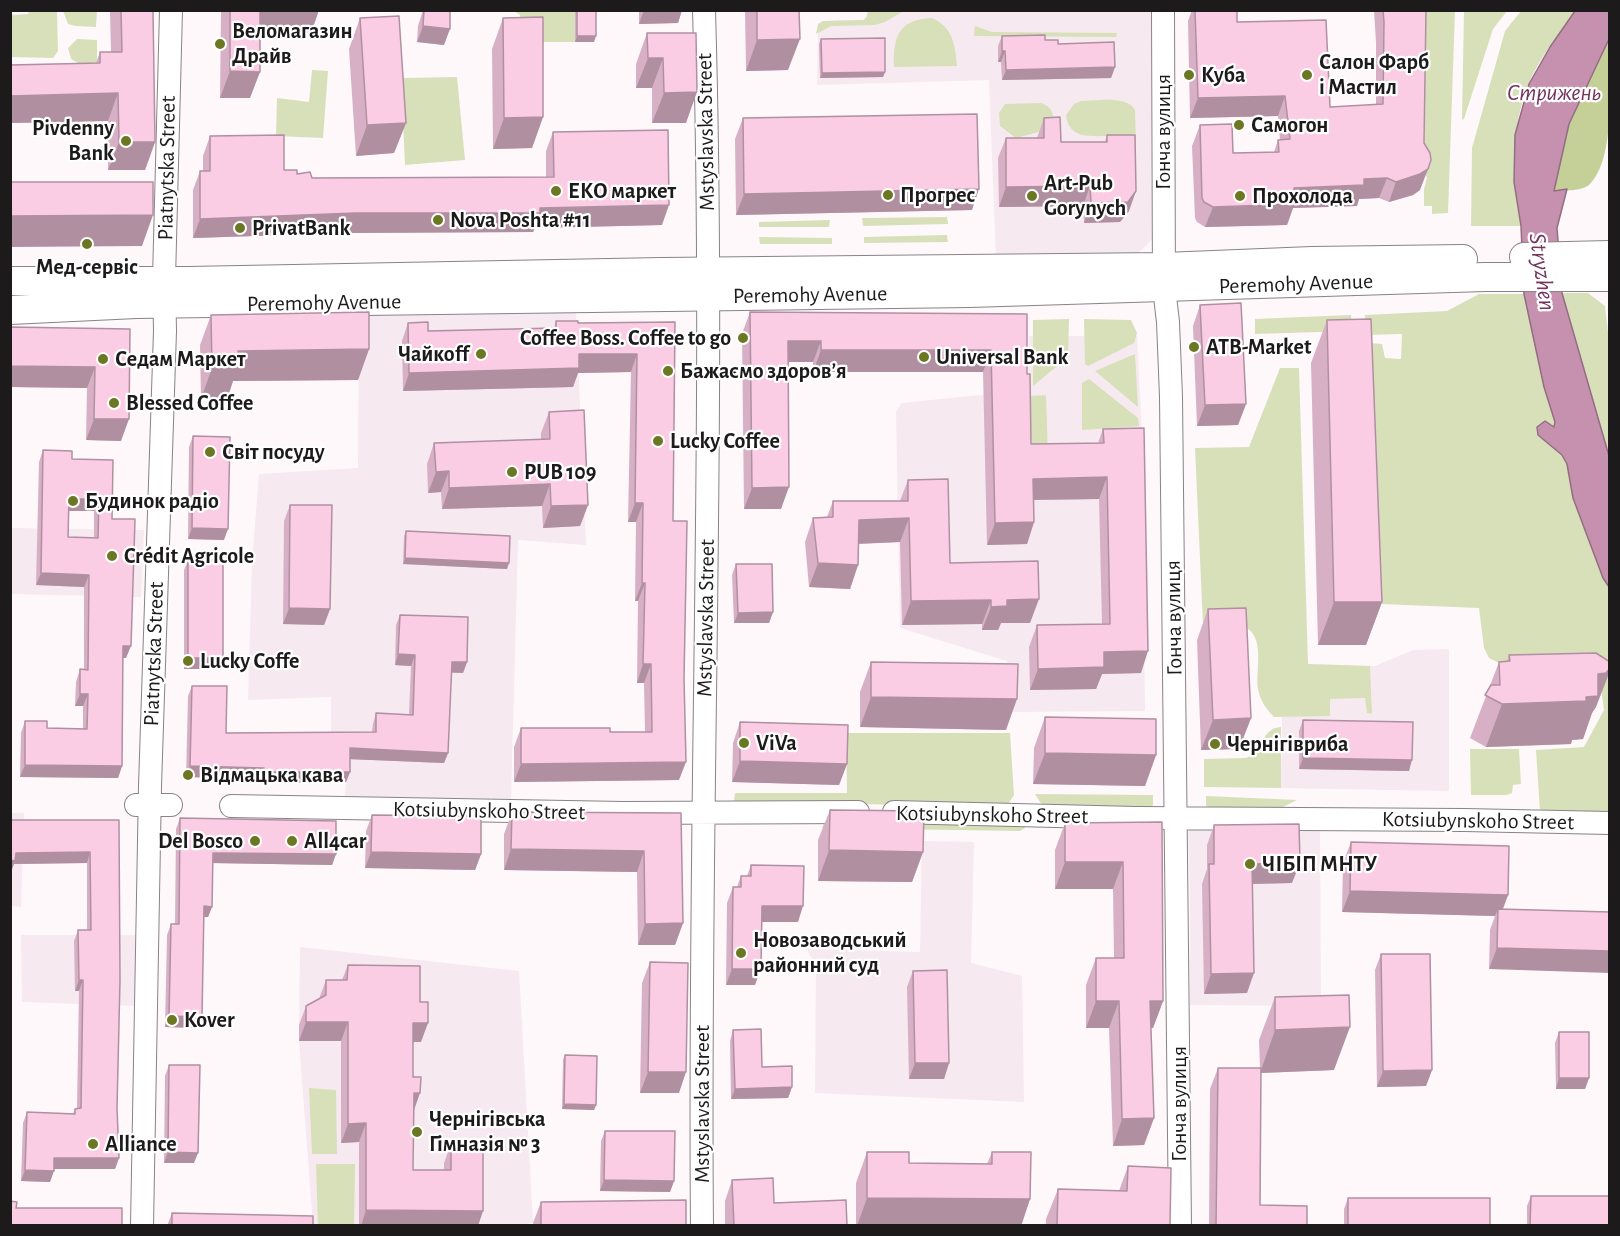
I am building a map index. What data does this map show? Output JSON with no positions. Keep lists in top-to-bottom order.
{
  "streets": {
    "main road": ["Peremohy Avenue"],
    "street": [
      "Mstyslavska Street",
      "Гонча вулиця",
      "Piatnytska Street",
      "Kotsiubynskoho Street"
    ]
  },
  "crossings": [
    ["Mstyslavska Street", "Peremohy Avenue"],
    ["Mstyslavska Street", "Kotsiubynskoho Street"],
    ["Гонча вулиця", "Peremohy Avenue"],
    ["Гонча вулиця", "Kotsiubynskoho Street"],
    ["Piatnytska Street", "Peremohy Avenue"]
  ],
  "water": ["Стрижень", "Stryzhen"],
  "places": [
    "Веломагазин Драйв",
    "Куба",
    "Салон Фарб і Мастил",
    "Самогон",
    "Pivdenny Bank",
    "ЕКО маркет",
    "Прогрес",
    "Art-Pub Gorynych",
    "Прохолода",
    "Nova Poshta #11",
    "PrivatBank",
    "Мед-сервіс",
    "Coffee Boss. Coffee to go",
    "ATB-Market",
    "Чайкоff",
    "Universal Bank",
    "Седам Маркет",
    "Бажаємо здоровʼя",
    "Blessed Coffee",
    "Lucky Coffee",
    "Світ посуду",
    "PUB 109",
    "Будинок радіо",
    "Crédit Agricole",
    "Lucky Coffe",
    "ViVa",
    "Чернігівриба",
    "Відмацька кава",
    "Del Bosco",
    "All4car",
    "ЧІБІП МНТУ",
    "Новозаводський районний суд",
    "Kover",
    "Чернігівська Гімназія № 3",
    "Alliance"
  ]
}
